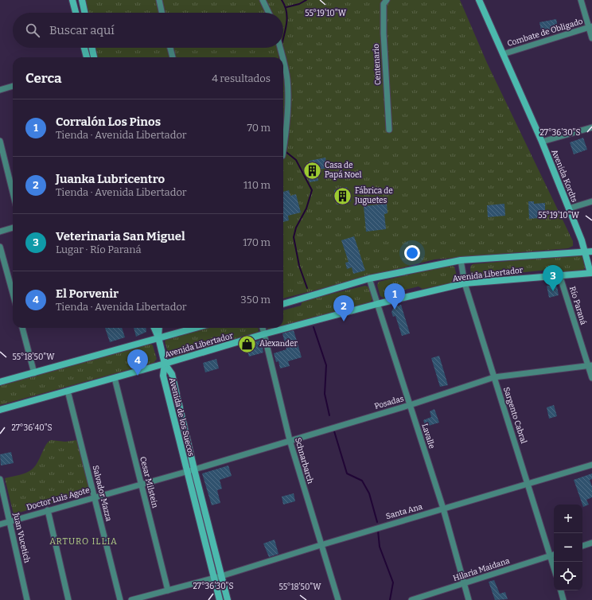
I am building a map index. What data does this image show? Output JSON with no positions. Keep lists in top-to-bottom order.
{
  "streets": {
    "main road": ["Avenida Kordts", "Avenida Libertador", "Avenida de los Suecos"],
    "street": [
      "Combate de Obligado",
      "Centenario",
      "Río Paraná",
      "Posadas",
      "Sargento Cabral",
      "Lavalle",
      "Schnarbarch",
      "Cesar Milstein",
      "Salvador Mazza",
      "Doctor Luis Agote",
      "Santa Ana",
      "Juan Vucetich",
      "Hilaria Maidana"
    ]
  },
  "crossings": [
    ["Combate de Obligado", "Avenida Kordts"],
    ["Avenida Kordts", "Avenida Libertador"],
    ["Avenida Libertador", "Río Paraná"],
    ["Avenida Libertador", "Sargento Cabral"],
    ["Avenida Libertador", "Avenida de los Suecos"],
    ["Avenida Libertador", "Lavalle"],
    ["Avenida Libertador", "Schnarbarch"],
    ["Avenida Libertador", "Cesar Milstein"],
    ["Avenida Libertador", "Salvador Mazza"],
    ["Río Paraná", "Posadas"],
    ["Posadas", "Sargento Cabral"],
    ["Posadas", "Avenida de los Suecos"],
    ["Posadas", "Lavalle"],
    ["Posadas", "Schnarbarch"],
    ["Posadas", "Doctor Luis Agote"],
    ["Sargento Cabral", "Santa Ana"],
    ["Sargento Cabral", "Hilaria Maidana"],
    ["Avenida de los Suecos", "Doctor Luis Agote"],
    ["Avenida de los Suecos", "Santa Ana"],
    ["Lavalle", "Santa Ana"],
    ["Lavalle", "Hilaria Maidana"],
    ["Schnarbarch", "Santa Ana"],
    ["Cesar Milstein", "Doctor Luis Agote"],
    ["Cesar Milstein", "Santa Ana"],
    ["Salvador Mazza", "Doctor Luis Agote"],
    ["Doctor Luis Agote", "Juan Vucetich"]
  ],
  "districts": ["ARTURO ILLIA"],
  "places": {
    "building": ["Casa de Papá Noel", "Fábrica de Juguetes"],
    "shop": ["Alexander"]
  },
  "page": {
    "search": "Buscar aquí",
    "heading": ["Cerca", "4 resultados"],
    "list": [
      {
        "mark": "1",
        "name": "Corralón Los Pinos",
        "note": "Tienda · Avenida Libertador",
        "value": "70 m"
      },
      {
        "mark": "2",
        "name": "Juanka Lubricentro",
        "note": "Tienda · Avenida Libertador",
        "value": "110 m"
      },
      {
        "mark": "3",
        "name": "Veterinaria San Miguel",
        "note": "Lugar · Río Paraná",
        "value": "170 m"
      },
      {
        "mark": "4",
        "name": "El Porvenir",
        "note": "Tienda · Avenida Libertador",
        "value": "350 m"
      }
    ],
    "pins": [
      "3",
      "1",
      "2",
      "4"
    ],
    "map_buttons": ["+", "−"]
  },
  "coordinates": [
    "55°19'10\"W",
    "27°36'30\"S",
    "55°18'50\"W",
    "27°36'40\"S"
  ]
}
